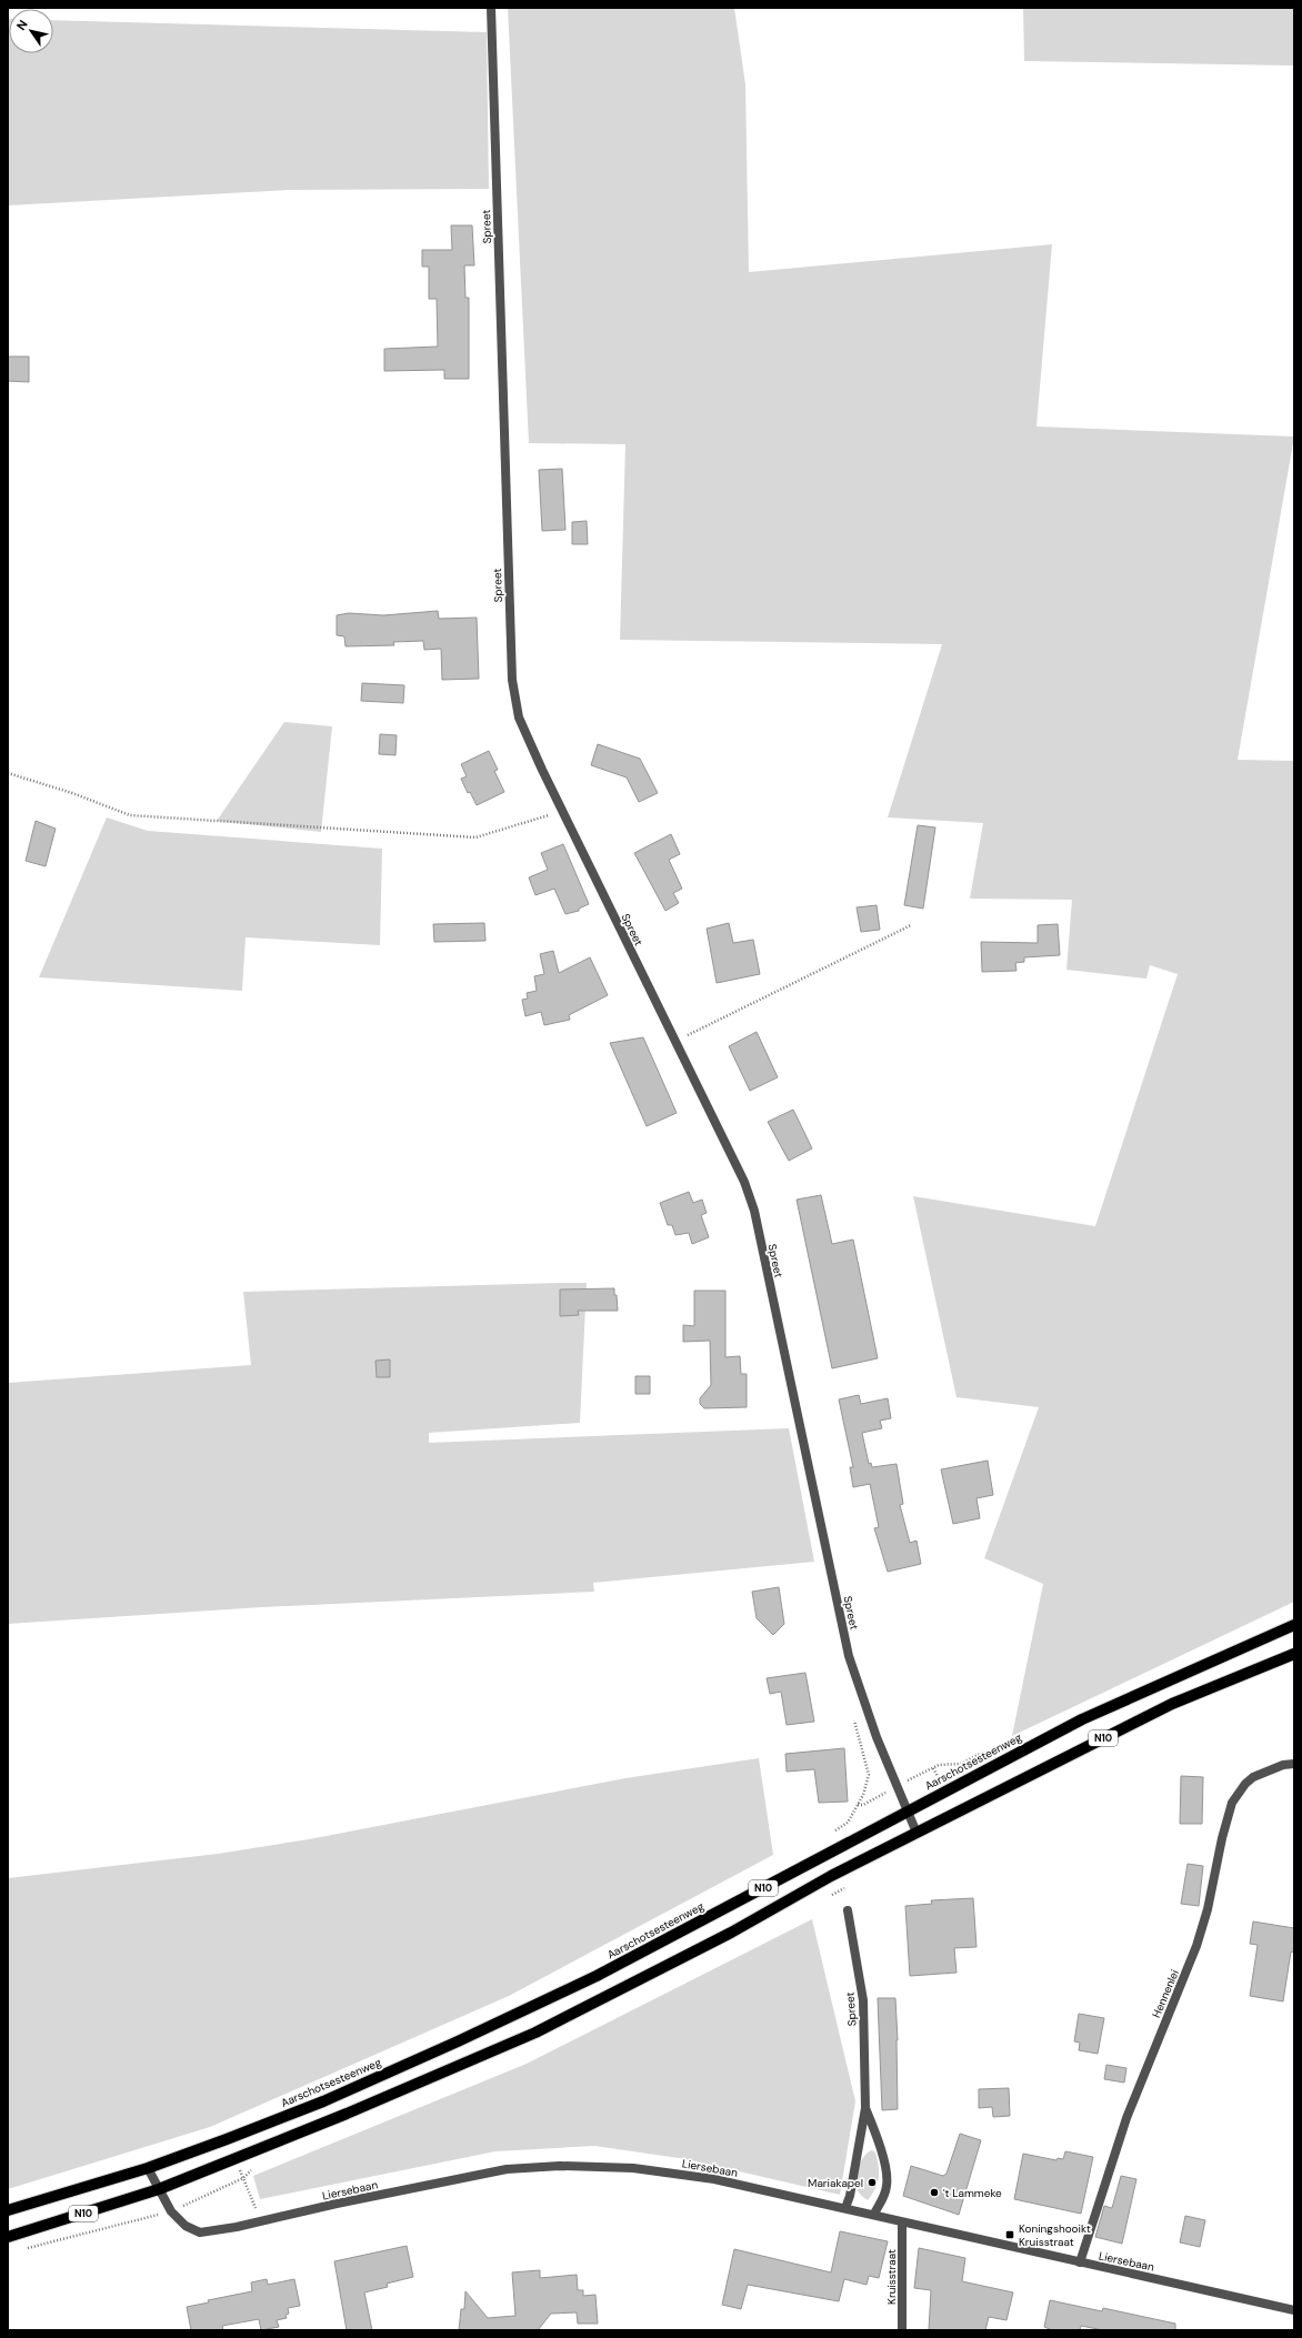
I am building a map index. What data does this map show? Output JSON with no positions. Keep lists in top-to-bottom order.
{
  "streets": {
    "main road": ["N10", "Aarschotsesteenweg"],
    "street": [
      "Spreet",
      "Hennenlei",
      "Liersebaan",
      "Kruisstraat"
    ]
  },
  "crossings": [
    ["Spreet", "N10"],
    ["Spreet", "Aarschotsesteenweg"],
    ["Spreet", "Liersebaan"],
    ["N10", "Liersebaan"],
    ["Aarschotsesteenweg", "Liersebaan"],
    ["Hennenlei", "Liersebaan"],
    ["Liersebaan", "Kruisstraat"]
  ],
  "places": {
    "other": ["Mariakapel", "'t Lammeke"],
    "transit": ["Koningshooikt Kruisstraat"]
  },
  "north": "top left"
}
